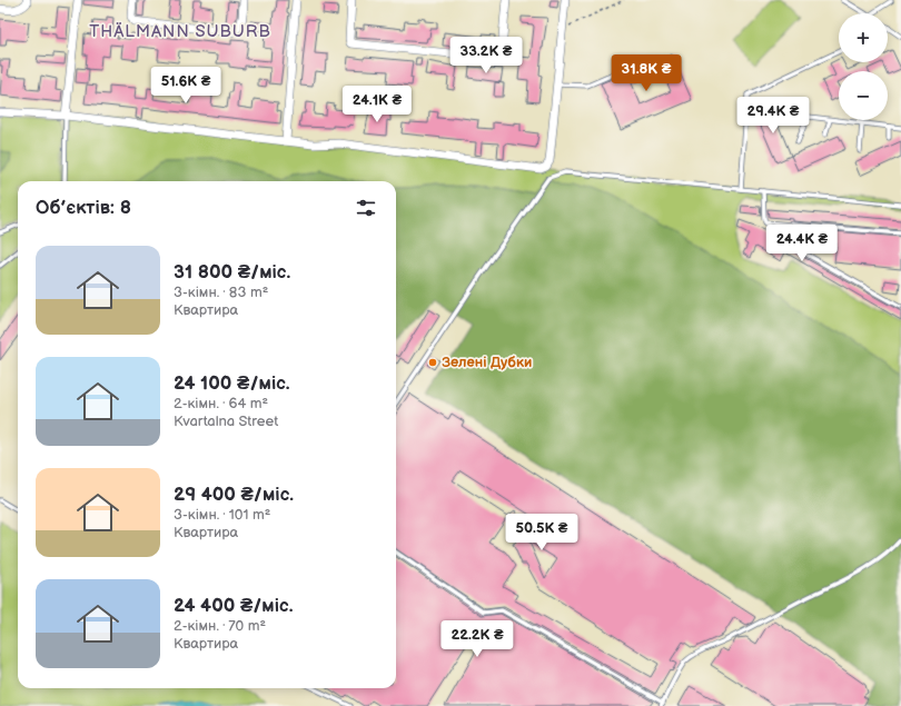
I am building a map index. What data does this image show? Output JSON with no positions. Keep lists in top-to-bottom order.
{
  "districts": ["THÄLMANN SUBURB"],
  "places": ["Зелені Дубки"],
  "page": {
    "map_buttons": ["+", "−"],
    "price": [
      "33.2K ₴",
      "31.8K ₴",
      "51.6K ₴",
      "24.1K ₴",
      "29.4K ₴",
      "24.4K ₴",
      "50.5K ₴",
      "22.2K ₴"
    ],
    "heading": "Об’єктів: 8",
    "list": [
      {
        "name": "31 800 ₴/міс.",
        "note": "3-кімн. · 83 m² · Квартира"
      },
      {
        "name": "24 100 ₴/міс.",
        "note": "2-кімн. · 64 m² · Kvartalna Street"
      },
      {
        "name": "29 400 ₴/міс.",
        "note": "3-кімн. · 101 m² · Квартира"
      },
      {
        "name": "24 400 ₴/міс.",
        "note": "2-кімн. · 70 m² · Квартира"
      }
    ]
  }
}
